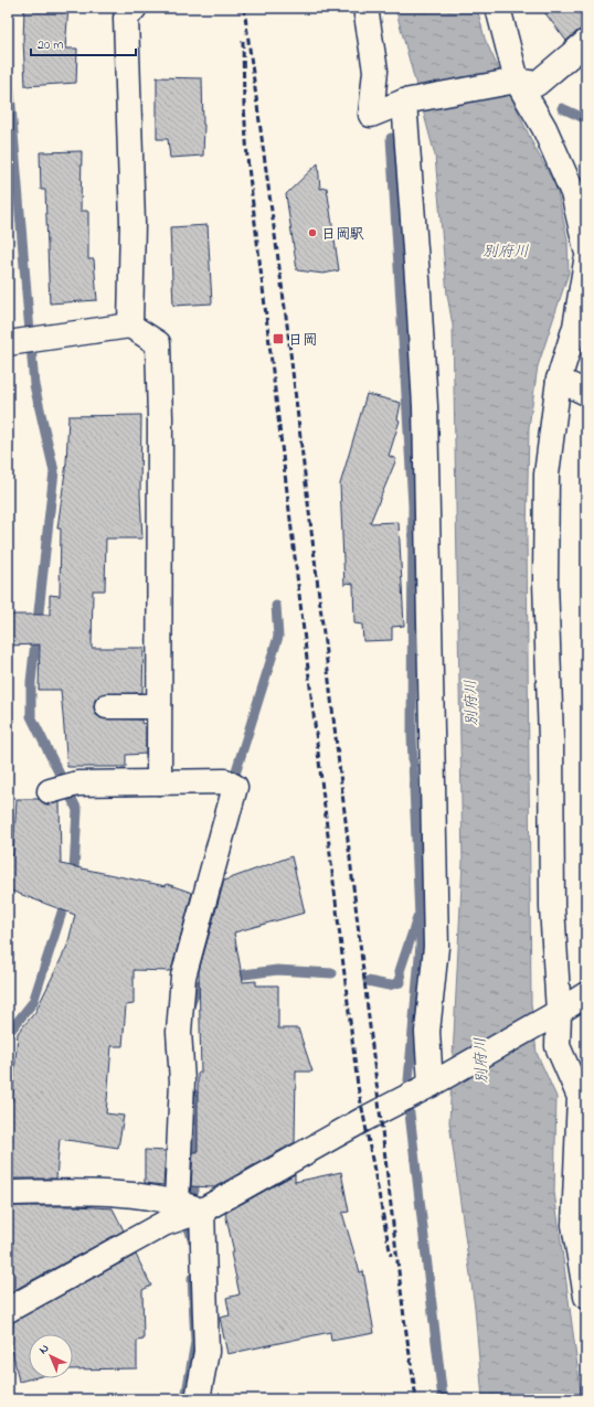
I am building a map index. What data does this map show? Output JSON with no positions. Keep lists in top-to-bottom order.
{
  "water": ["別府川"],
  "places": {
    "other": ["日岡駅"],
    "transit": ["日岡"]
  },
  "scale_bar": "20 m",
  "north": "top left"
}
